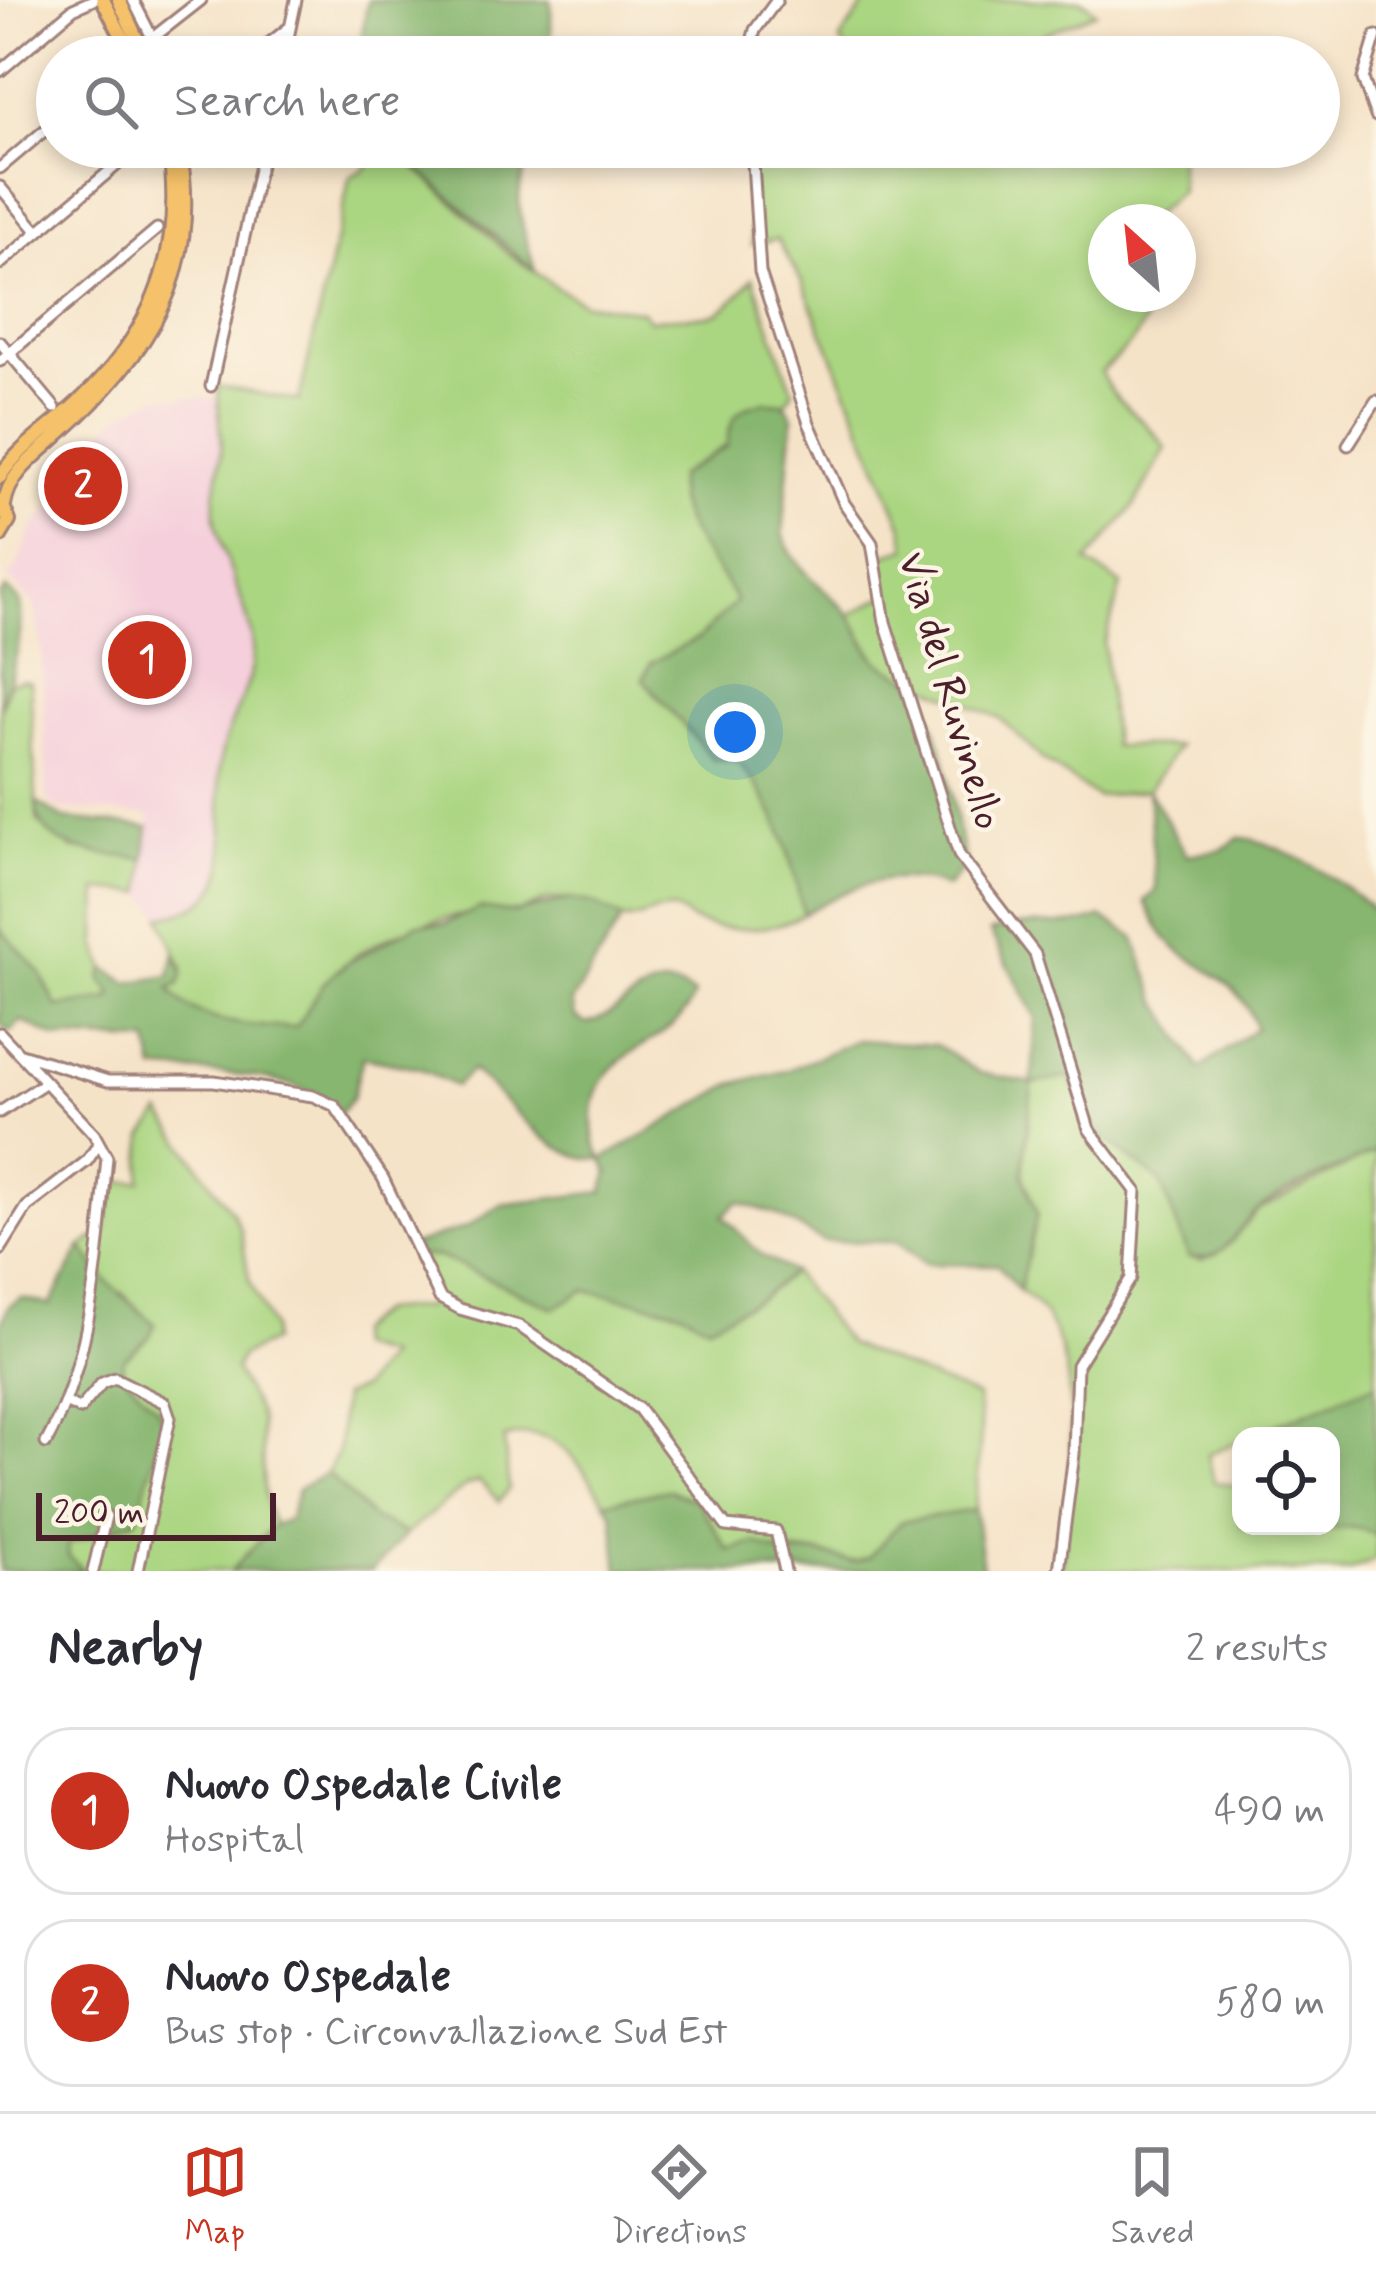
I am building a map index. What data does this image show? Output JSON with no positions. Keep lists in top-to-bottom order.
{
  "streets": {
    "street": ["Via del Ruvinello"]
  },
  "scale_bar": "200 m",
  "north": "top left",
  "page": {
    "search": "Search here",
    "pins": ["2", "1"],
    "scale": "200 m",
    "heading": ["Nearby", "2 results"],
    "list": [
      {
        "mark": "1",
        "name": "Nuovo Ospedale Civile",
        "note": "Hospital",
        "value": "490 m"
      },
      {
        "mark": "2",
        "name": "Nuovo Ospedale",
        "note": "Bus stop · Circonvallazione Sud Est",
        "value": "580 m"
      }
    ],
    "nav": ["Map", "Directions", "Saved"]
  }
}
